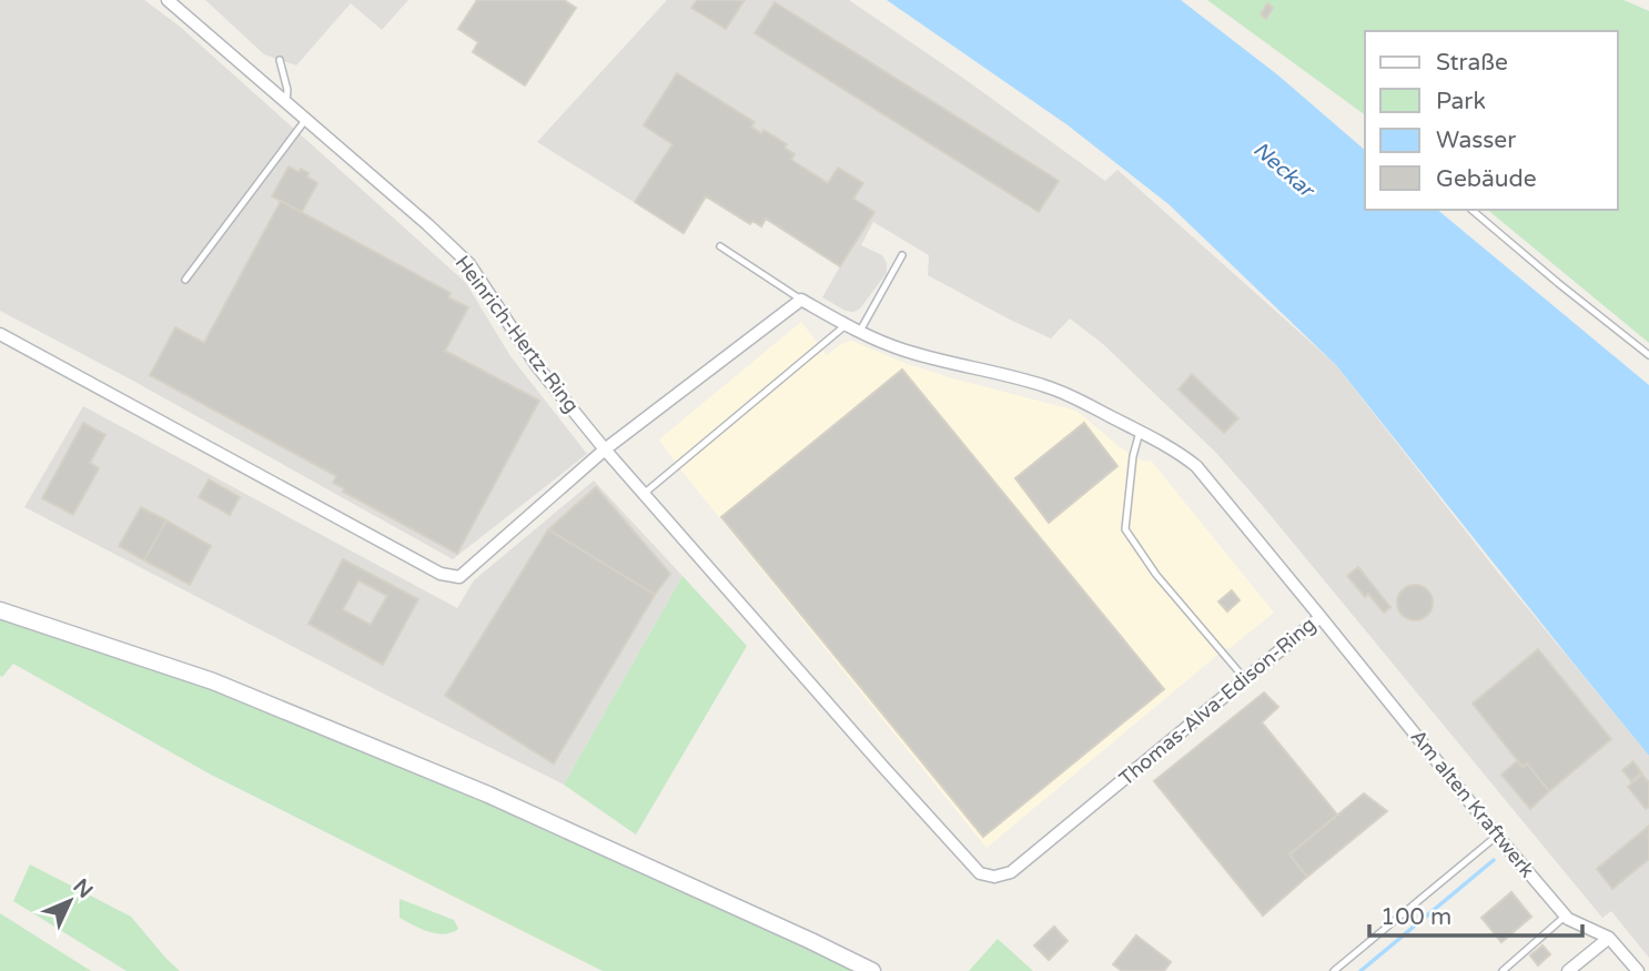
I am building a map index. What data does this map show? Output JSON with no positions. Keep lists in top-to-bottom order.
{
  "streets": {
    "street": ["Heinrich-Hertz-Ring", "Thomas-Alva-Edison-Ring", "Am alten Kraftwerk"]
  },
  "crossings": [
    ["Heinrich-Hertz-Ring", "Thomas-Alva-Edison-Ring"],
    ["Thomas-Alva-Edison-Ring", "Am alten Kraftwerk"]
  ],
  "water": ["Neckar"],
  "legend": [
    "Straße",
    "Park",
    "Wasser",
    "Gebäude"
  ],
  "scale_bar": "100 m",
  "north": "top right"
}
